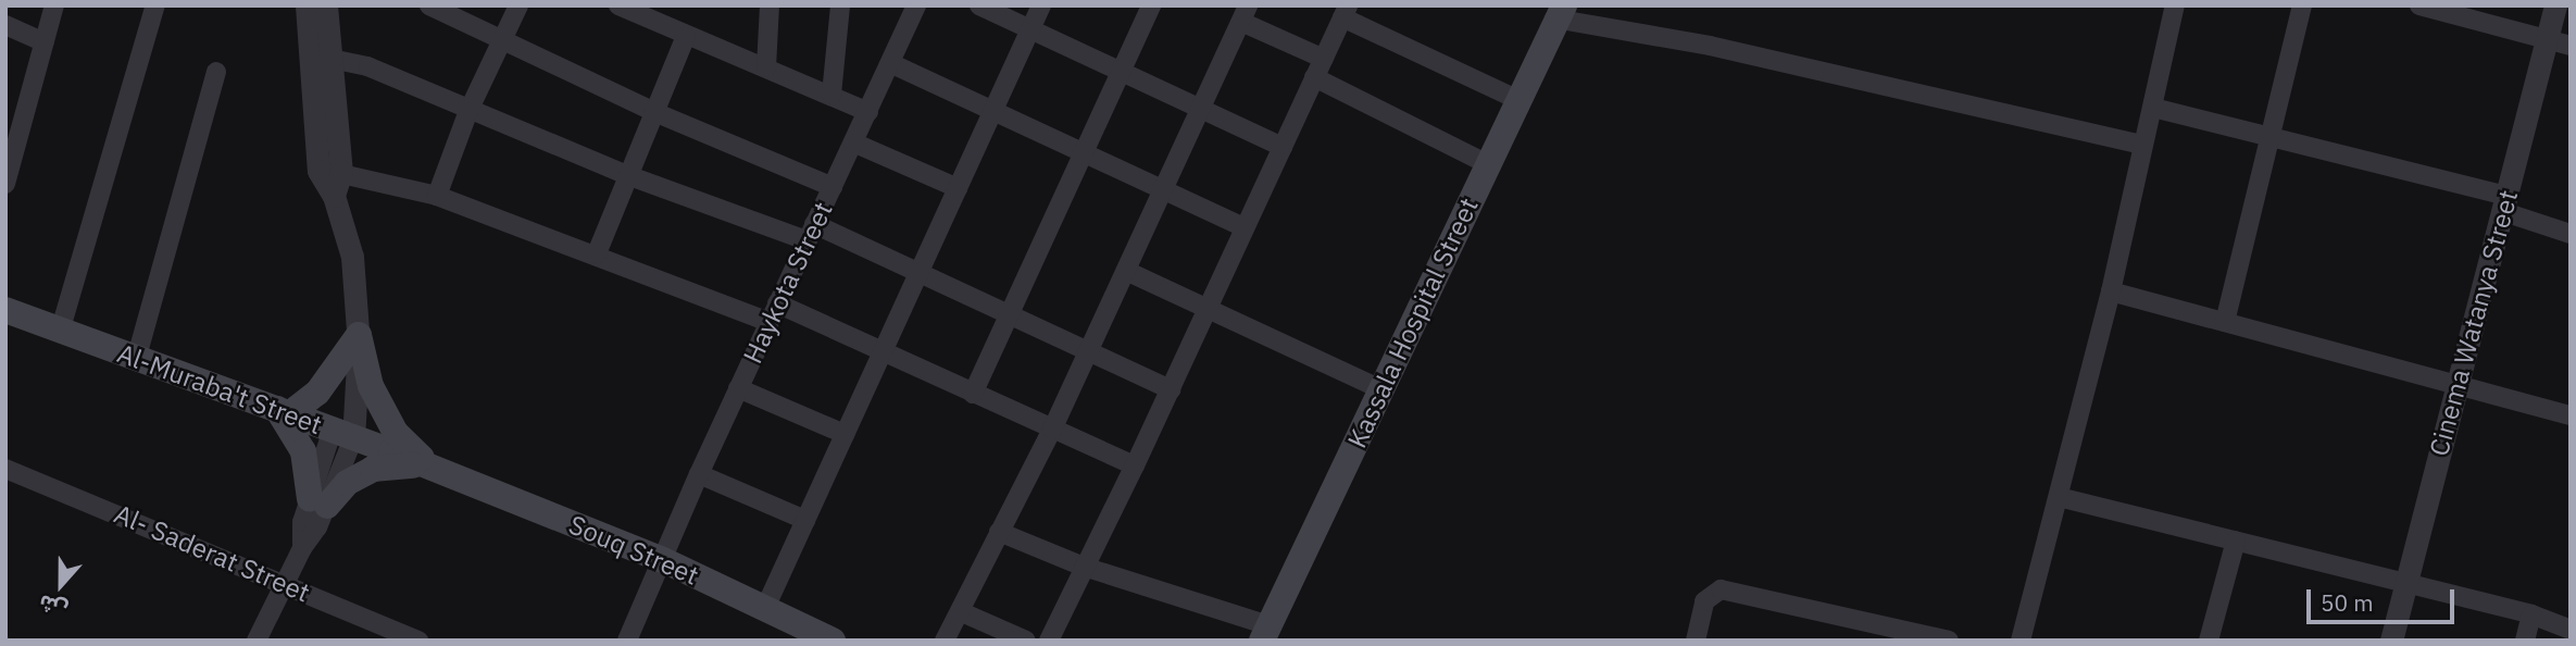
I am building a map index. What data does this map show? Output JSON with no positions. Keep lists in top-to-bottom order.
{
  "streets": {
    "main road": ["Kassala Hospital Street", "Al-Muraba't Street", "Souq Street"],
    "street": ["Haykota Street", "Cinema Watanya Street", "Al- Saderat Street"]
  },
  "crossings": [
    ["Haykota Street", "Souq Street"],
    ["Al-Muraba't Street", "Souq Street"]
  ],
  "scale_bar": "50 m",
  "north": "bottom"
}
